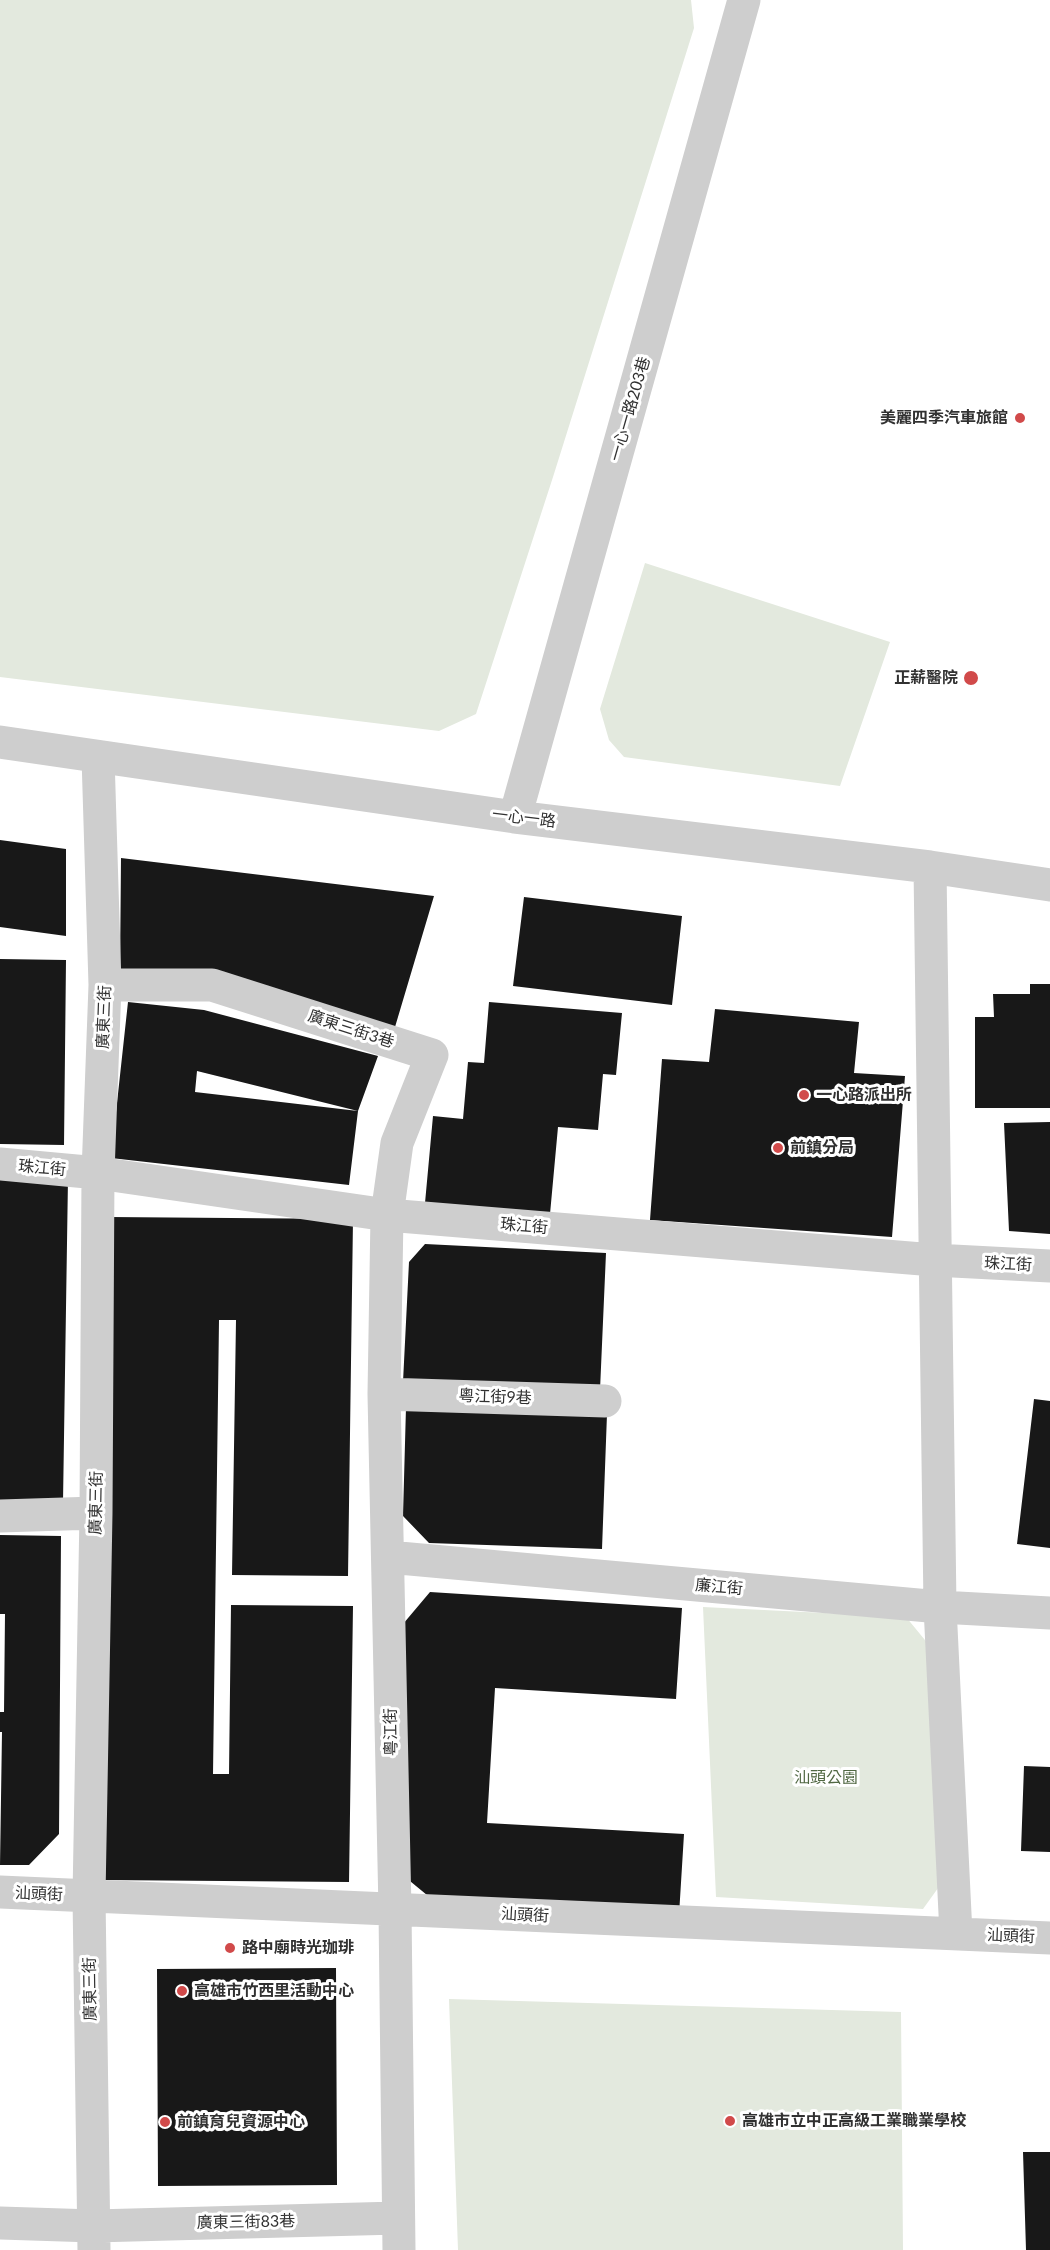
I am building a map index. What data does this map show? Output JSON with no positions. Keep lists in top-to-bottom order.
{
  "streets": {
    "street": [
      "一心一路203巷",
      "一心一路",
      "廣東三街",
      "廣東三街3巷",
      "珠江街",
      "粵江街9巷",
      "廉江街",
      "粵江街",
      "汕頭街",
      "廣東三街83巷"
    ]
  },
  "crossings": [
    ["一心一路203巷", "一心一路"],
    ["一心一路", "廣東三街"],
    ["廣東三街", "廣東三街3巷"],
    ["廣東三街", "珠江街"],
    ["廣東三街", "汕頭街"],
    ["廣東三街", "廣東三街83巷"],
    ["廣東三街3巷", "珠江街"],
    ["廣東三街3巷", "粵江街"],
    ["珠江街", "粵江街"],
    ["粵江街9巷", "粵江街"],
    ["廉江街", "粵江街"],
    ["粵江街", "汕頭街"],
    ["粵江街", "廣東三街83巷"]
  ],
  "parks": ["汕頭公園"],
  "places": [
    "美麗四季汽車旅館",
    "正薪醫院",
    "一心路派出所",
    "前鎮分局",
    "路中廟時光珈琲",
    "高雄市竹西里活動中心",
    "高雄市立中正高級工業職業學校",
    "前鎮育兒資源中心"
  ]
}
